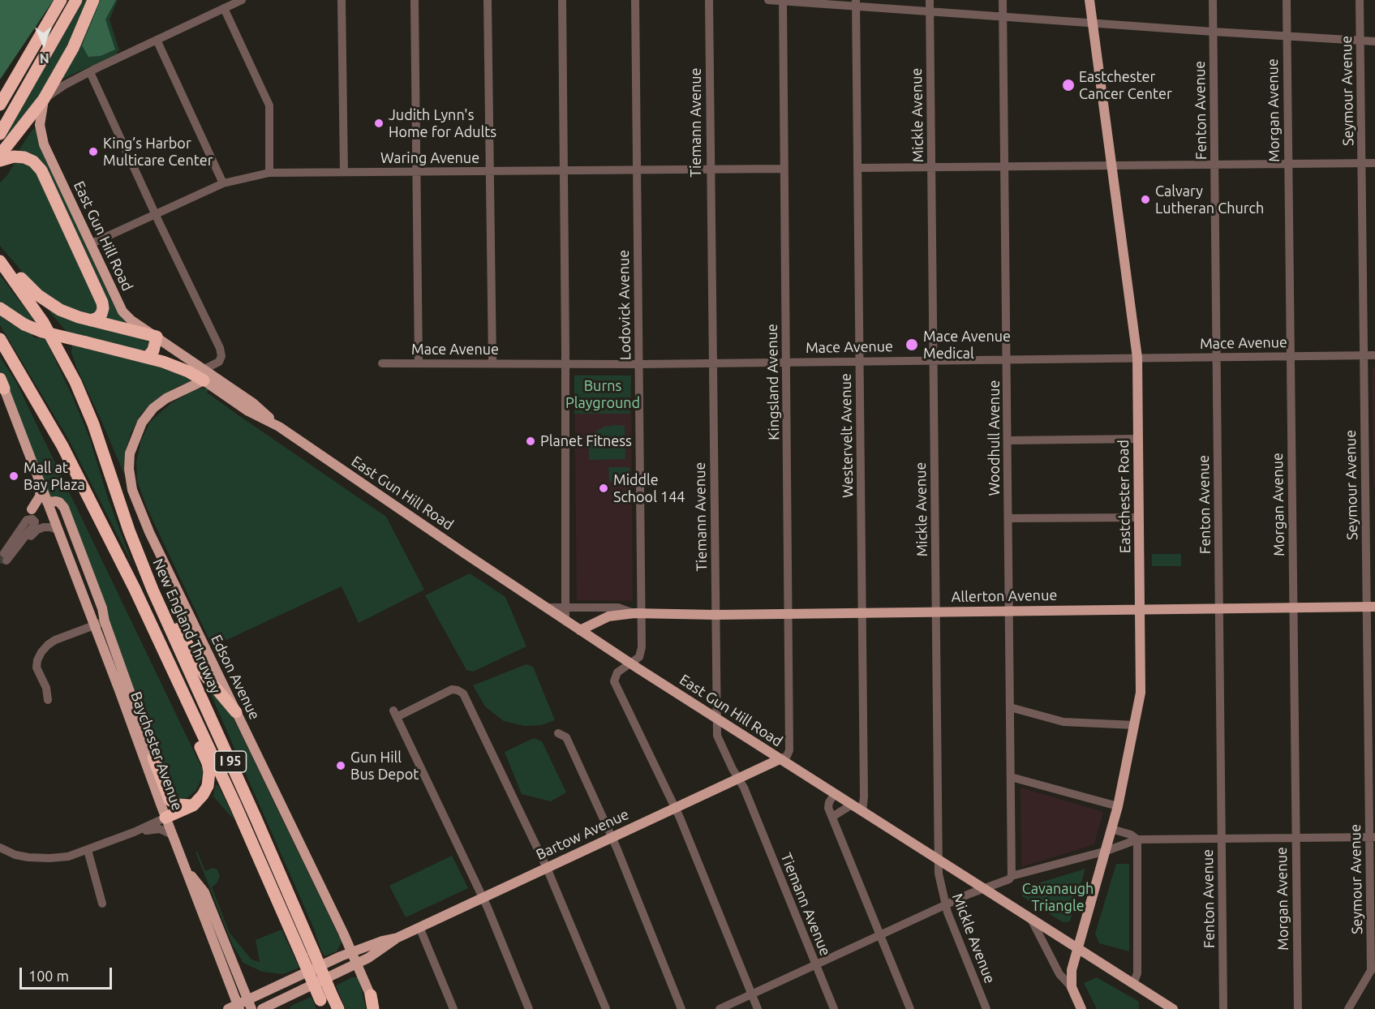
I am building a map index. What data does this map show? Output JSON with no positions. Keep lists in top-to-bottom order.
{
  "streets": {
    "highway": ["New England Thruway", "I 95"],
    "main road": [
      "East Gun Hill Road",
      "Eastchester Road",
      "Allerton Avenue",
      "Edson Avenue",
      "Baychester Avenue",
      "Bartow Avenue"
    ],
    "street": [
      "Seymour Avenue",
      "Fenton Avenue",
      "Morgan Avenue",
      "Mickle Avenue",
      "Tiemann Avenue",
      "Waring Avenue",
      "Lodovick Avenue",
      "Mace Avenue",
      "Kingsland Avenue",
      "Westervelt Avenue",
      "Woodhull Avenue"
    ]
  },
  "crossings": [
    ["Seymour Avenue", "Mace Avenue"],
    ["Seymour Avenue", "Allerton Avenue"],
    ["Fenton Avenue", "Mace Avenue"],
    ["Fenton Avenue", "Allerton Avenue"],
    ["Morgan Avenue", "Mace Avenue"],
    ["Morgan Avenue", "Allerton Avenue"],
    ["Mickle Avenue", "East Gun Hill Road"],
    ["Mickle Avenue", "Mace Avenue"],
    ["Mickle Avenue", "Allerton Avenue"],
    ["Tiemann Avenue", "Waring Avenue"],
    ["Tiemann Avenue", "East Gun Hill Road"],
    ["Tiemann Avenue", "Mace Avenue"],
    ["Tiemann Avenue", "Allerton Avenue"],
    ["Tiemann Avenue", "Bartow Avenue"],
    ["Waring Avenue", "East Gun Hill Road"],
    ["Waring Avenue", "Lodovick Avenue"],
    ["Waring Avenue", "Kingsland Avenue"],
    ["East Gun Hill Road", "Lodovick Avenue"],
    ["East Gun Hill Road", "Kingsland Avenue"],
    ["East Gun Hill Road", "Westervelt Avenue"],
    ["East Gun Hill Road", "Eastchester Road"],
    ["East Gun Hill Road", "Allerton Avenue"],
    ["East Gun Hill Road", "Edson Avenue"],
    ["East Gun Hill Road", "Bartow Avenue"],
    ["Lodovick Avenue", "Mace Avenue"],
    ["Lodovick Avenue", "Allerton Avenue"],
    ["Lodovick Avenue", "Bartow Avenue"],
    ["Mace Avenue", "Kingsland Avenue"],
    ["Mace Avenue", "Westervelt Avenue"],
    ["Mace Avenue", "Woodhull Avenue"],
    ["Mace Avenue", "Eastchester Road"],
    ["Kingsland Avenue", "Allerton Avenue"],
    ["Kingsland Avenue", "Bartow Avenue"],
    ["Westervelt Avenue", "Allerton Avenue"],
    ["Woodhull Avenue", "Allerton Avenue"],
    ["Eastchester Road", "Allerton Avenue"],
    ["Edson Avenue", "Bartow Avenue"],
    ["Baychester Avenue", "Bartow Avenue"]
  ],
  "parks": ["Burns Playground", "Cavanaugh Triangle"],
  "places": [
    "Eastchester Cancer Center",
    "Judith Lynn's Home for Adults",
    "King’s Harbor Multicare Center",
    "Calvary Lutheran Church",
    "Mace Avenue Medical",
    "Planet Fitness",
    "Mall at Bay Plaza",
    "Middle School 144",
    "Gun Hill Bus Depot"
  ],
  "scale_bar": "100 m",
  "north": "bottom"
}
